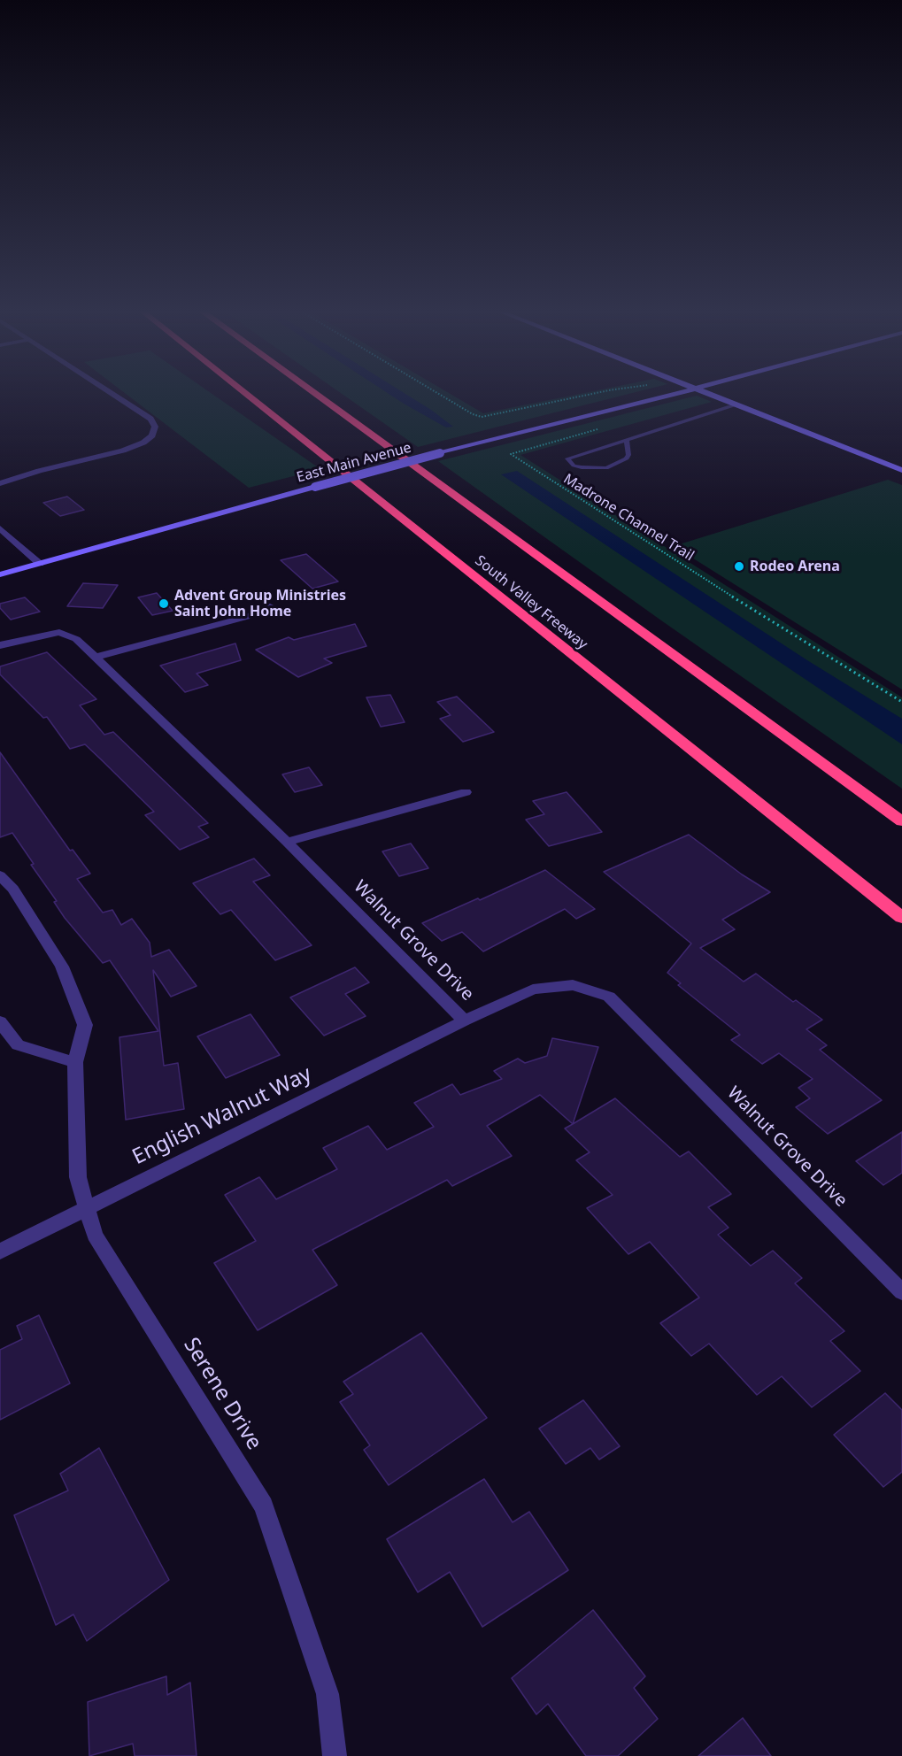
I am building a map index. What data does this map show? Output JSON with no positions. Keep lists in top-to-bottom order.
{
  "streets": {
    "highway": ["South Valley Freeway"],
    "street": [
      "East Main Avenue",
      "Walnut Grove Drive",
      "English Walnut Way",
      "Serene Drive"
    ],
    "path": ["Madrone Channel Trail"]
  },
  "crossings": [
    ["Walnut Grove Drive", "English Walnut Way"],
    ["English Walnut Way", "Serene Drive"]
  ],
  "places": ["Rodeo Arena", "Advent Group Ministries Saint John Home"]
}
